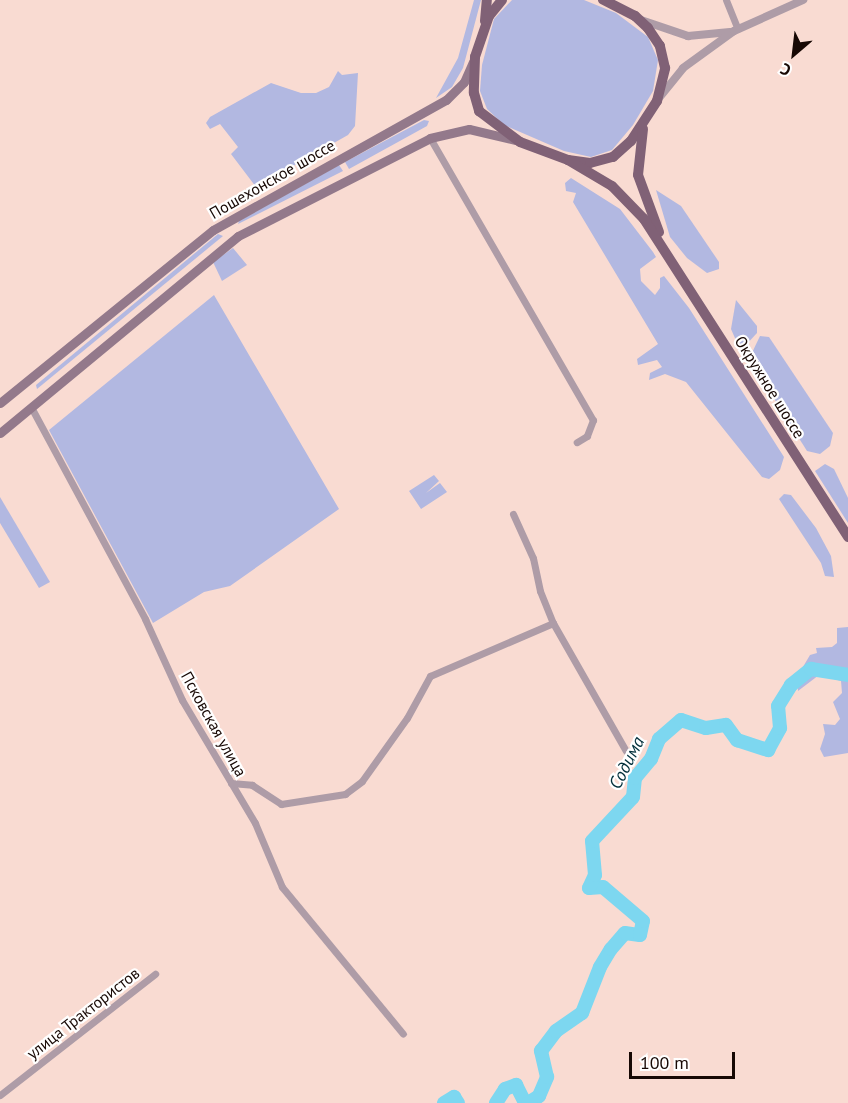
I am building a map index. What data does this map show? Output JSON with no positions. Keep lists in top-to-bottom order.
{
  "streets": {
    "main road": ["Пошехонское шоссе", "Окружное шоссе"],
    "street": ["Псковская улица", "улица Трактористов"]
  },
  "crossings": [
    ["Пошехонское шоссе", "Окружное шоссе"],
    ["Пошехонское шоссе", "Псковская улица"]
  ],
  "water": ["Содима"],
  "scale_bar": "100 m",
  "north": "bottom left"
}
